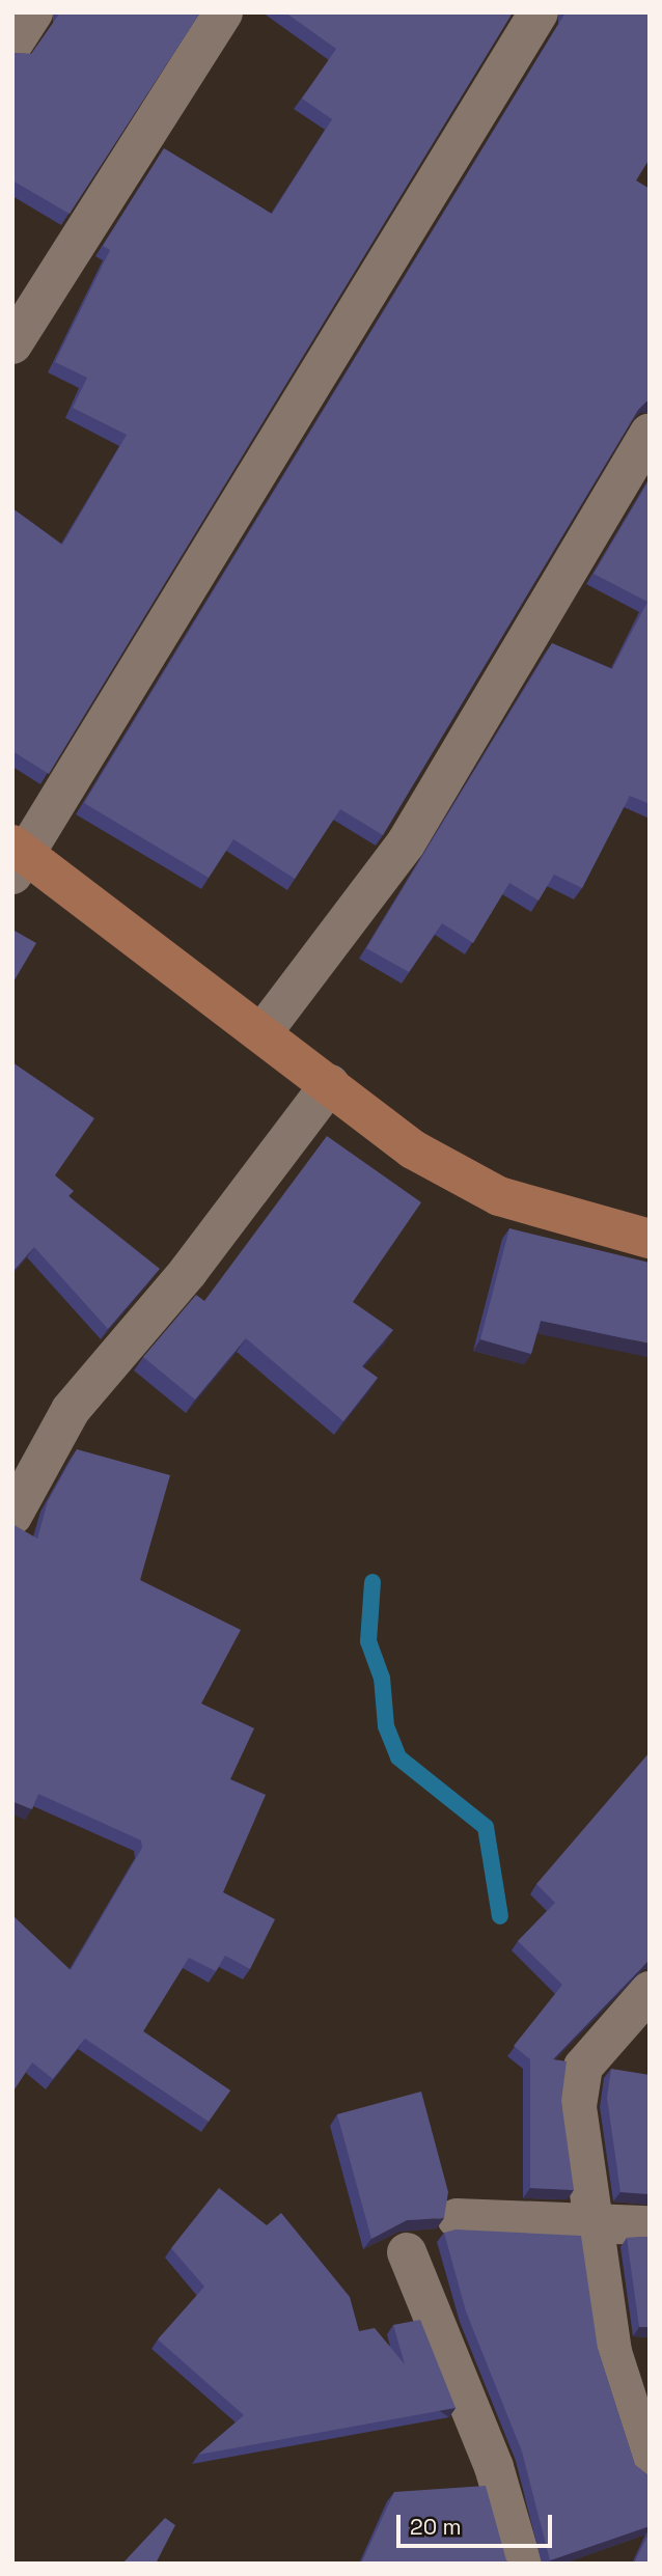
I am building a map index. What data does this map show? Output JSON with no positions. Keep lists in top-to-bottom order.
{
  "scale_bar": "20 m"
}
